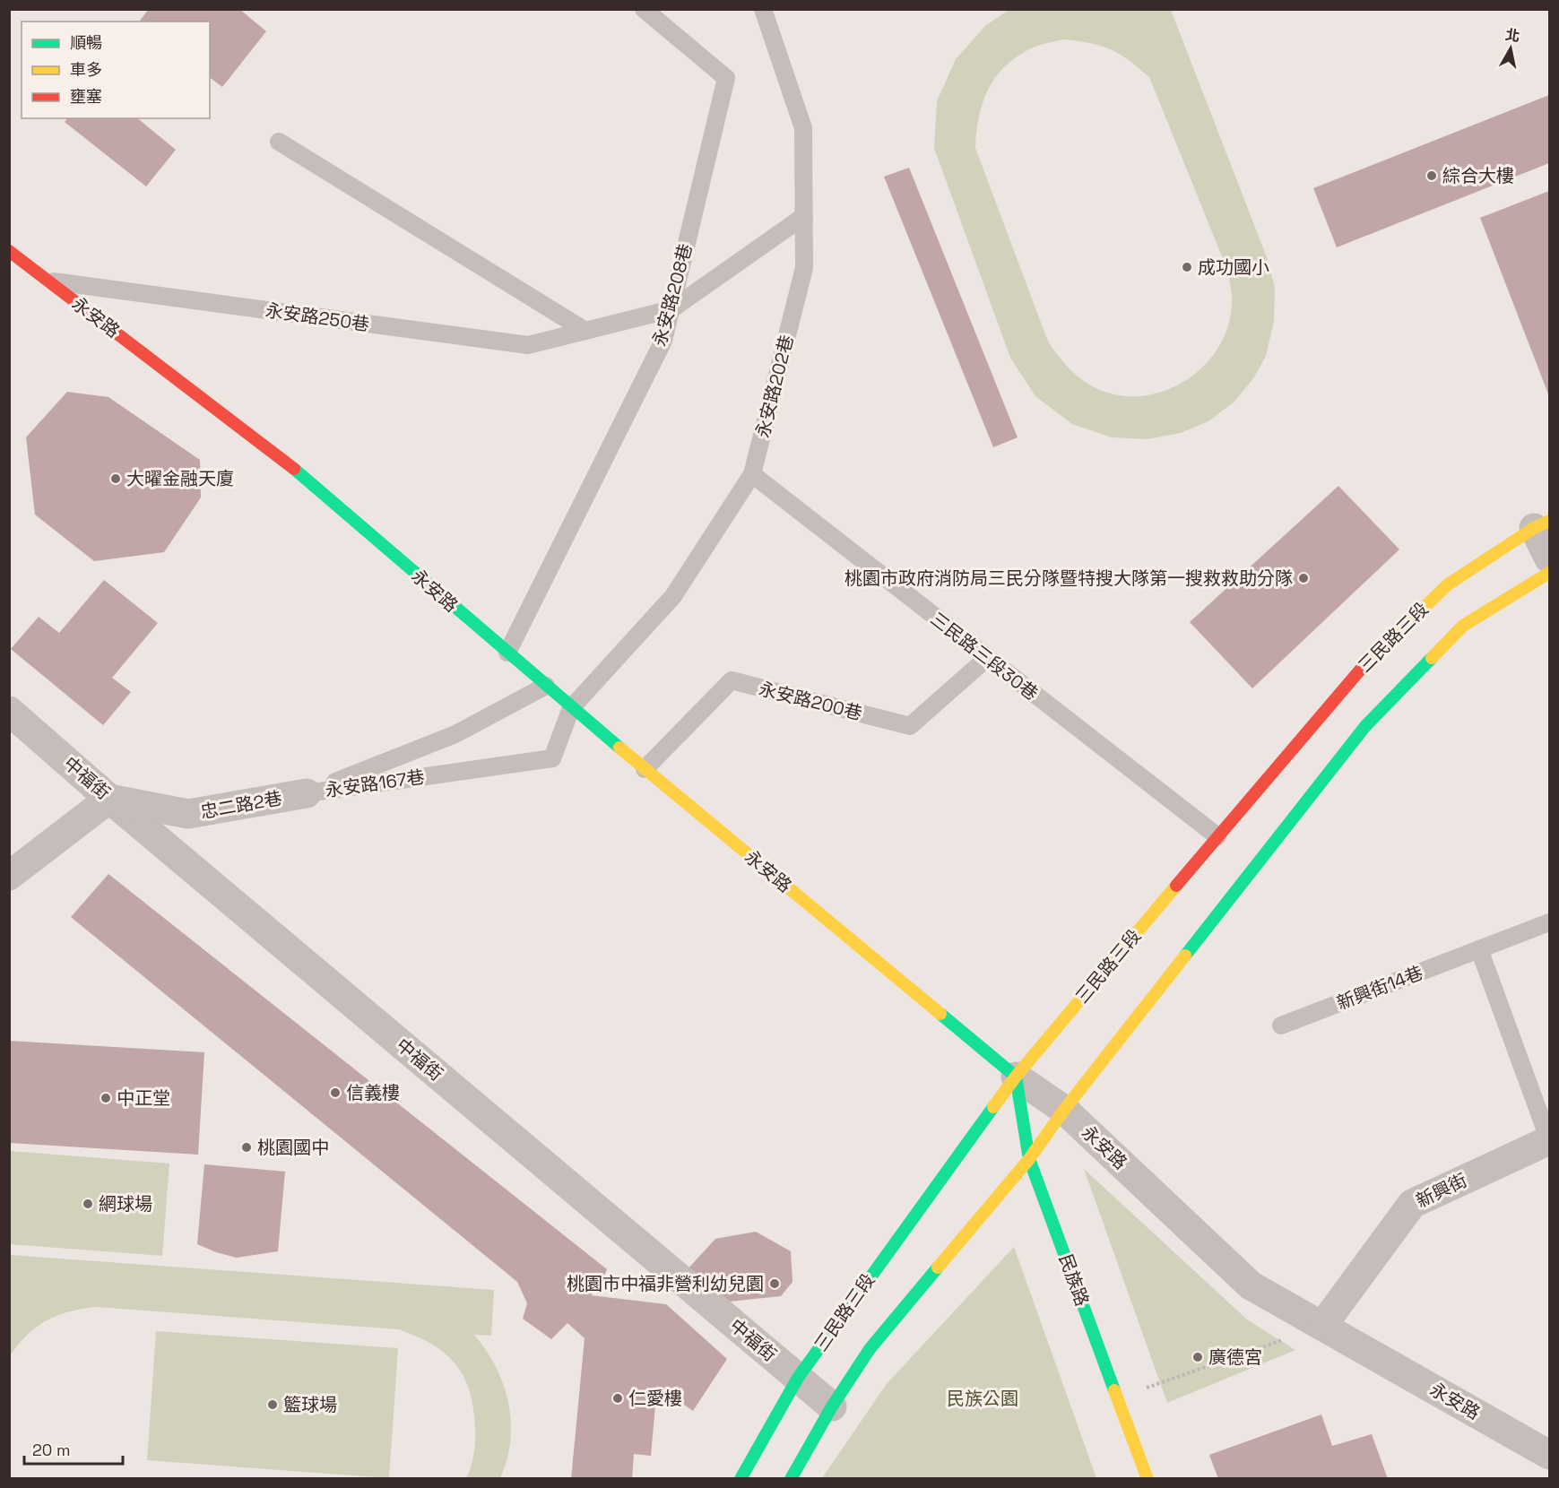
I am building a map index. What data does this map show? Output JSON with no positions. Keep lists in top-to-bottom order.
{
  "streets": {
    "main road": ["永安路", "三民路三段", "民族路"],
    "street": ["中福街", "忠二路2巷", "新興街"],
    "lane": [
      "永安路208巷",
      "永安路250巷",
      "永安路202巷",
      "三民路三段30巷",
      "永安路200巷",
      "永安路167巷",
      "新興街14巷"
    ]
  },
  "crossings": [
    ["永安路208巷", "永安路"],
    ["永安路208巷", "永安路250巷"],
    ["永安路", "永安路250巷"],
    ["永安路", "永安路202巷"],
    ["永安路", "三民路三段"],
    ["永安路", "永安路200巷"],
    ["永安路", "永安路167巷"],
    ["永安路", "新興街"],
    ["永安路", "民族路"],
    ["永安路250巷", "永安路202巷"],
    ["永安路202巷", "三民路三段30巷"],
    ["永安路202巷", "永安路167巷"],
    ["三民路三段", "三民路三段30巷"],
    ["三民路三段", "中福街"],
    ["三民路三段", "民族路"],
    ["三民路三段30巷", "永安路200巷"],
    ["中福街", "忠二路2巷"],
    ["永安路167巷", "忠二路2巷"]
  ],
  "parks": ["民族公園"],
  "places": [
    "綜合大樓",
    "成功國小",
    "大曜金融天廈",
    "桃園市政府消防局三民分隊暨特搜大隊第一搜救救助分隊",
    "信義樓",
    "中正堂",
    "桃園國中",
    "網球場",
    "桃園市中福非營利幼兒園",
    "廣德宮",
    "仁愛樓",
    "籃球場"
  ],
  "legend": ["順暢", "車多", "壅塞"],
  "scale_bar": "20 m",
  "north": "top"
}
